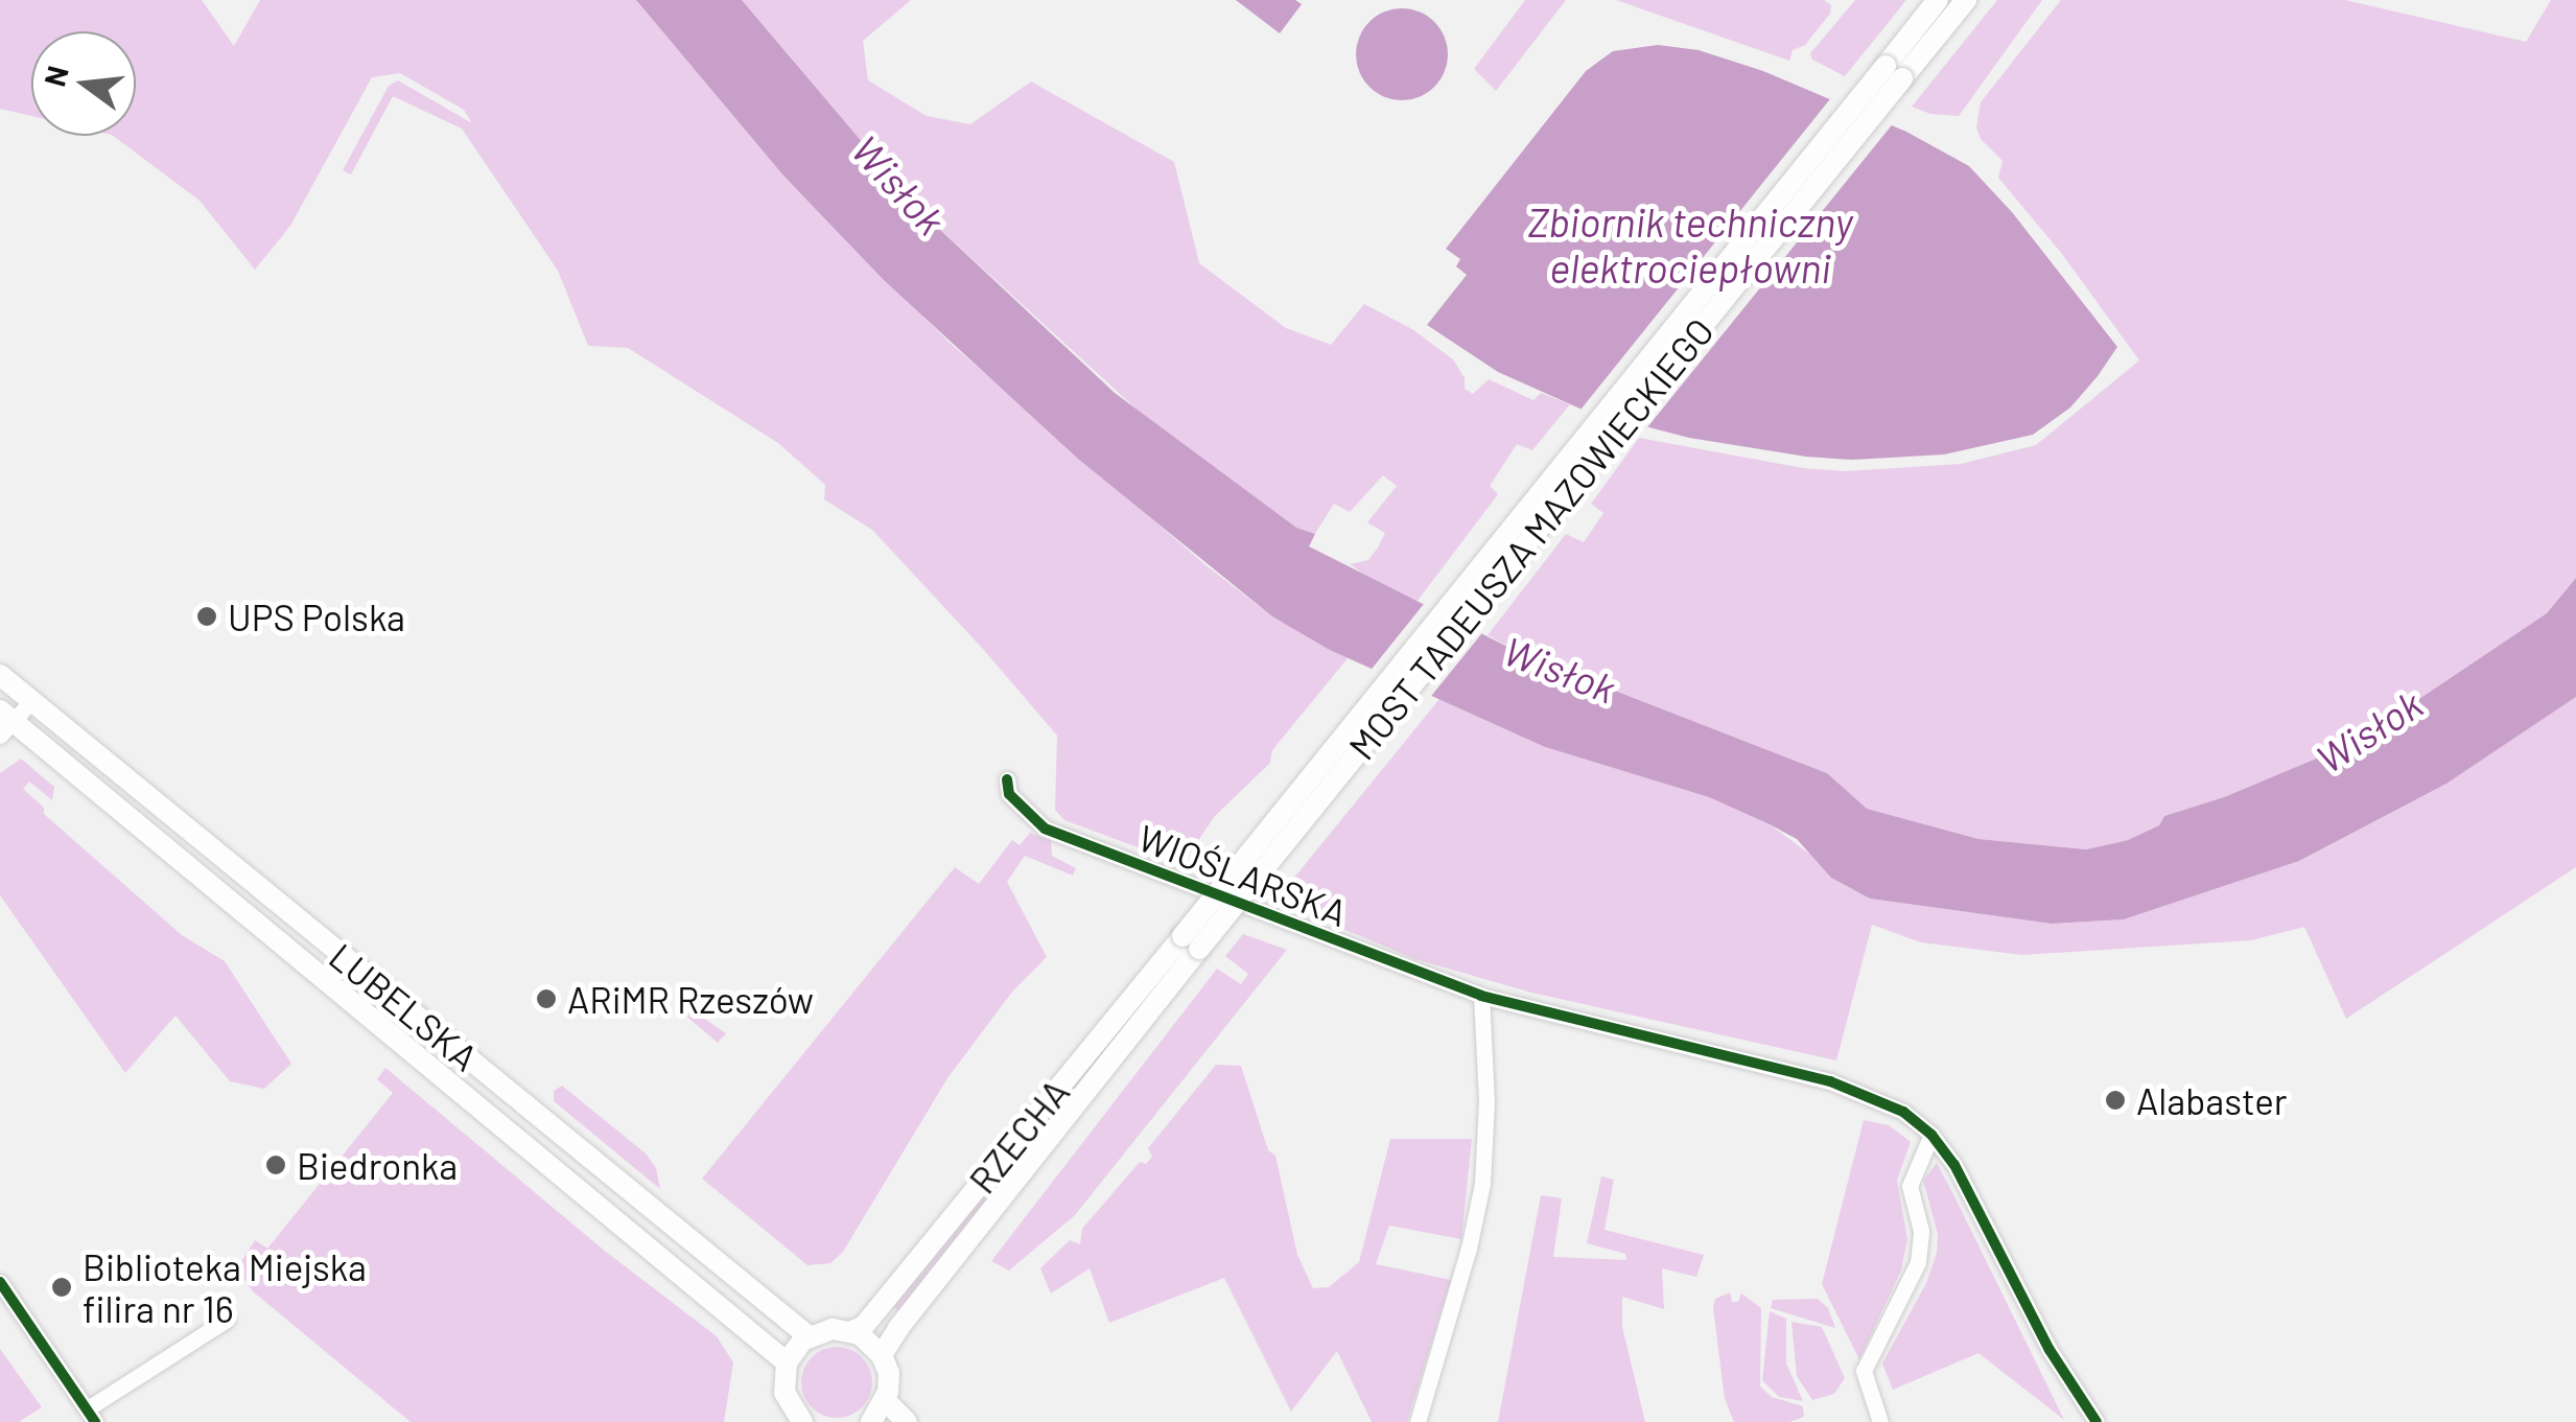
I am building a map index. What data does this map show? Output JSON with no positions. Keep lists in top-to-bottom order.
{
  "streets": {
    "main road": ["MOST TADEUSZA MAZOWIECKIEGO", "LUBELSKA", "RZECHA"],
    "street": ["WIOŚLARSKA"]
  },
  "crossings": [
    ["MOST TADEUSZA MAZOWIECKIEGO", "RZECHA"]
  ],
  "water": ["Wisłok", "Zbiornik techniczny elektrociepłowni"],
  "places": [
    "UPS Polska",
    "ARiMR Rzeszów",
    "Alabaster",
    "Biedronka",
    "Biblioteka Miejska filira nr 16"
  ],
  "north": "left"
}
